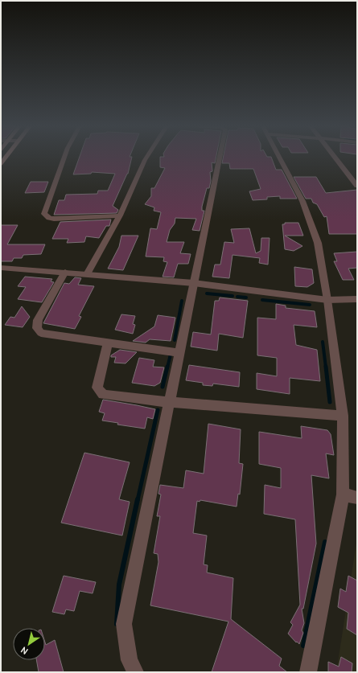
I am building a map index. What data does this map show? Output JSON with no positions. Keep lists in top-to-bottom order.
{
  "north": "bottom left"
}
